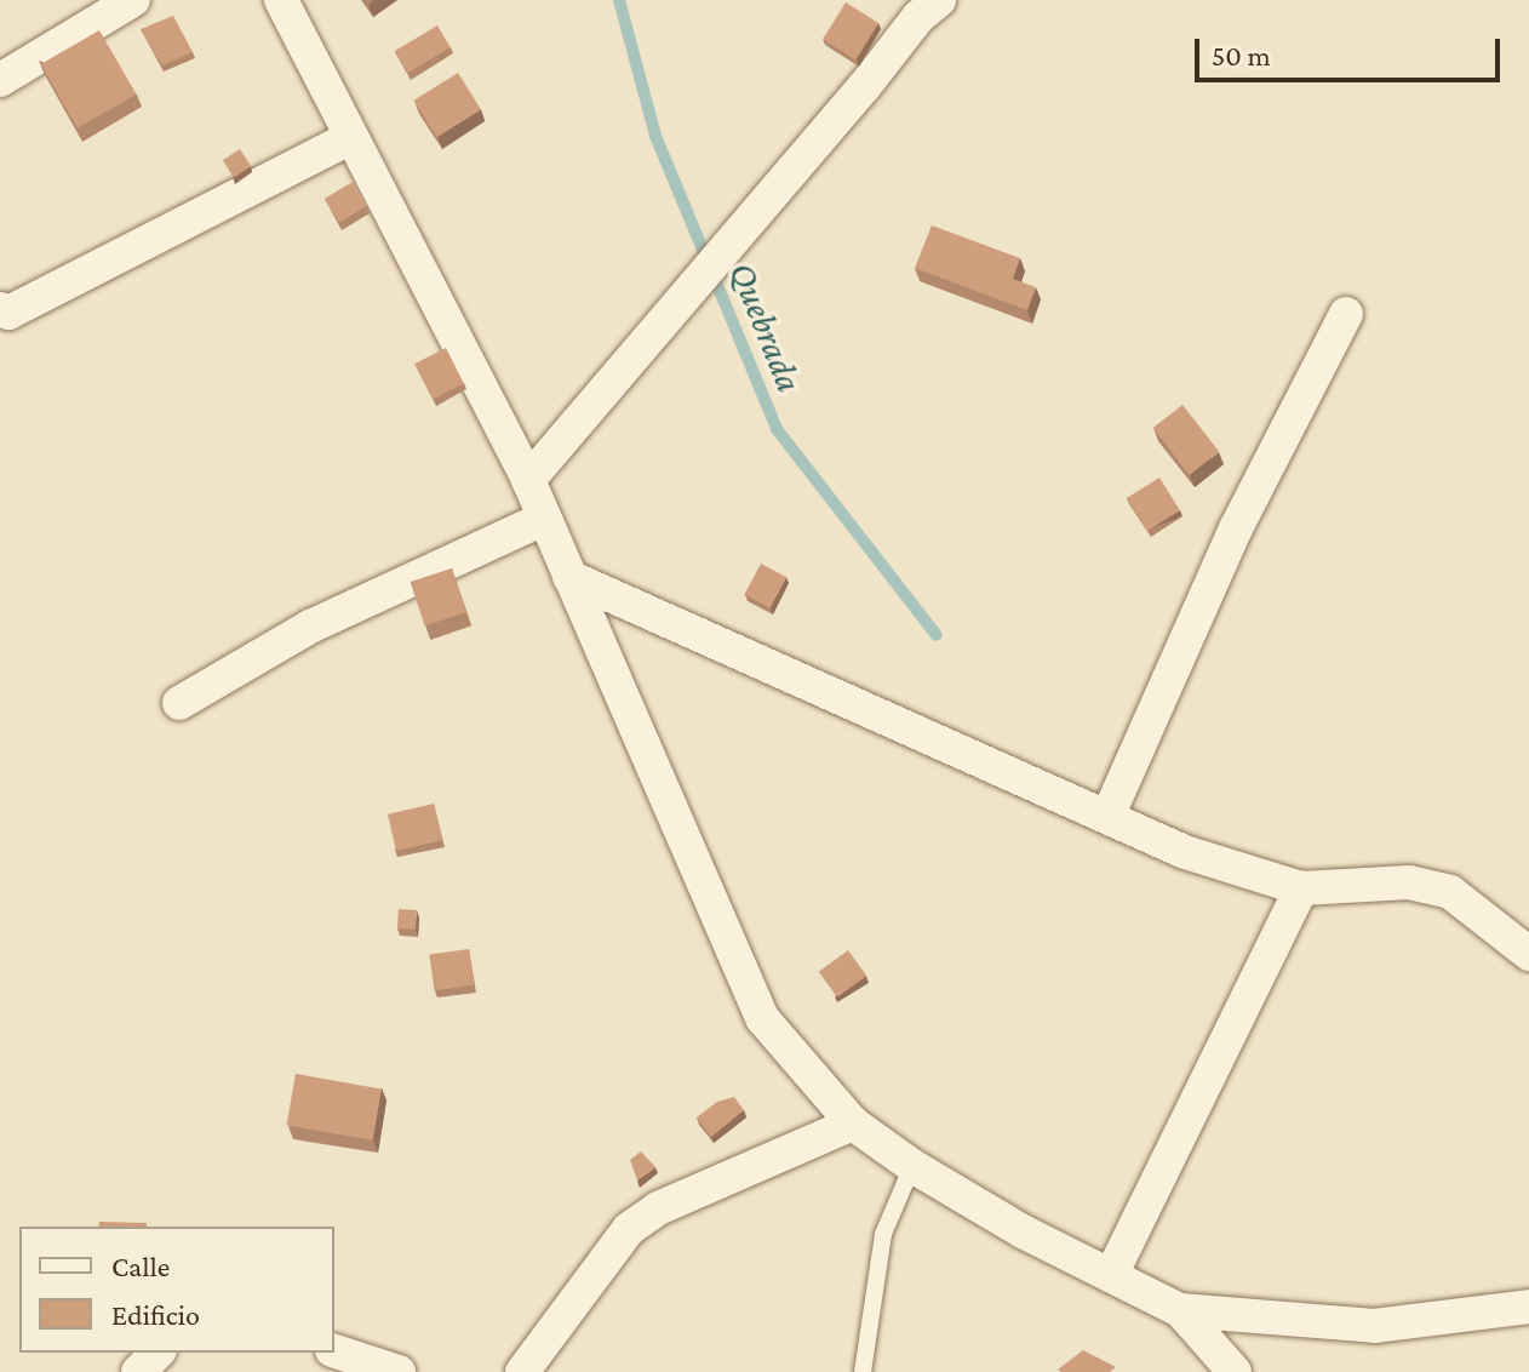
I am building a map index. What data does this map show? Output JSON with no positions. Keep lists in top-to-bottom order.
{
  "water": ["Quebrada"],
  "legend": ["Calle", "Edificio"],
  "scale_bar": "50 m"
}
